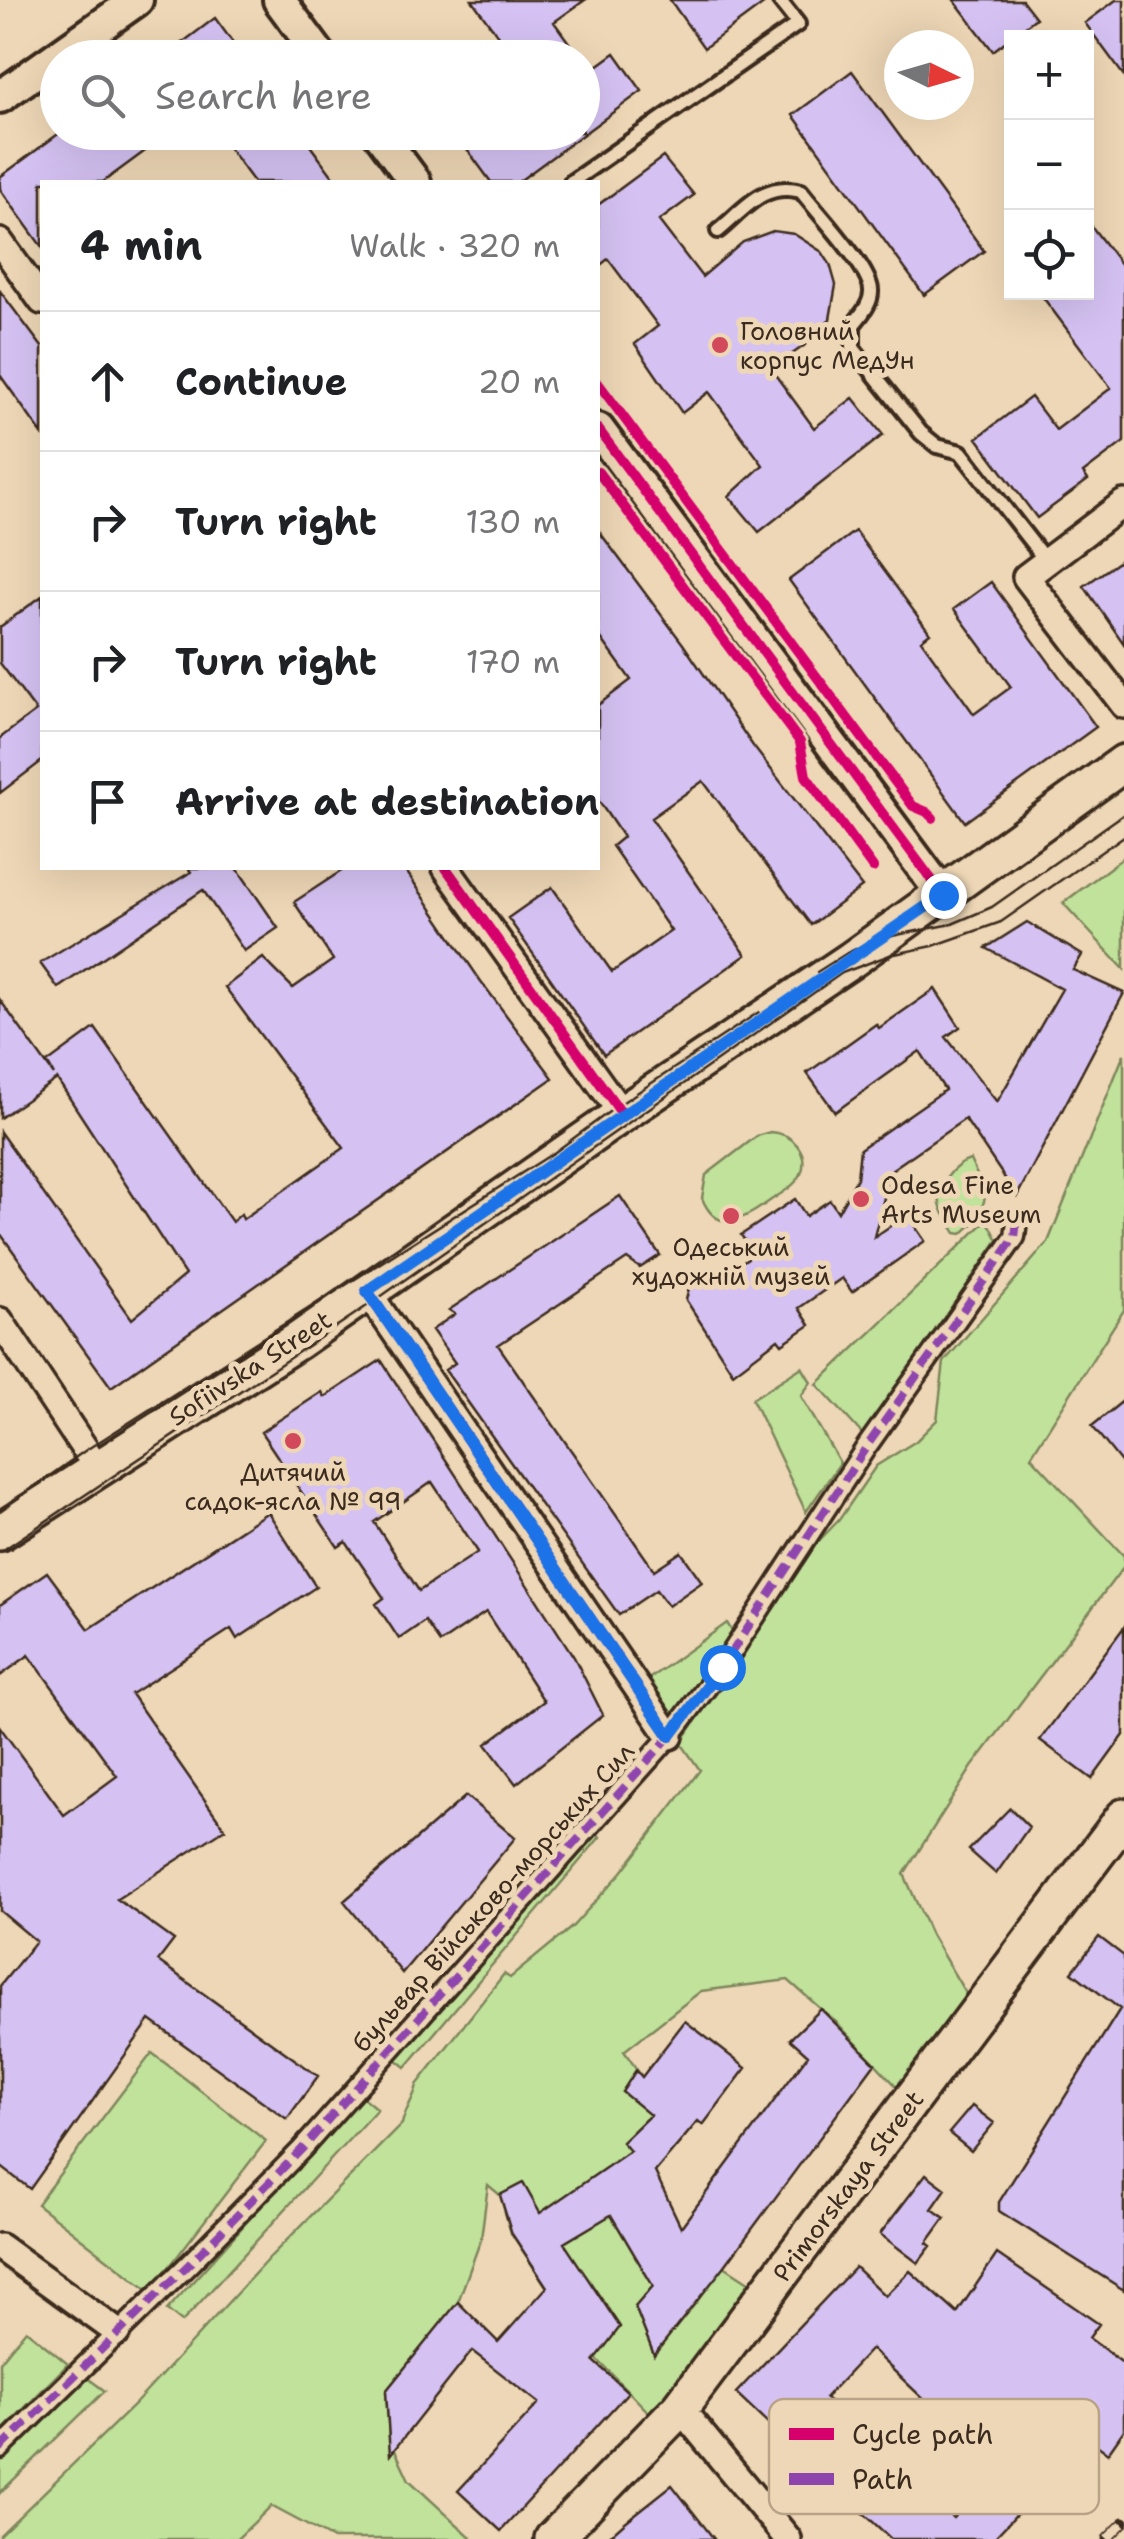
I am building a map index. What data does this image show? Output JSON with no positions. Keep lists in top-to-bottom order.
{
  "streets": {
    "main road": ["Sofiivska Street", "Primorskaya Street"],
    "street": ["бульвар Військово-морських Сил"]
  },
  "places": [
    "Головний корпус МедУн",
    "Odesa Fine Arts Museum",
    "Одеський художній музей",
    "Дитячий садок-ясла № 99"
  ],
  "legend": ["Cycle path", "Path"],
  "north": "right",
  "page": {
    "map_buttons": ["+", "−"],
    "search": "Search here",
    "heading": ["4 min", "Walk · 320 m"],
    "list": [
      ["Continue", "20 m"],
      ["Turn right", "130 m"],
      ["Turn right", "170 m"],
      "Arrive at destination"
    ]
  }
}
